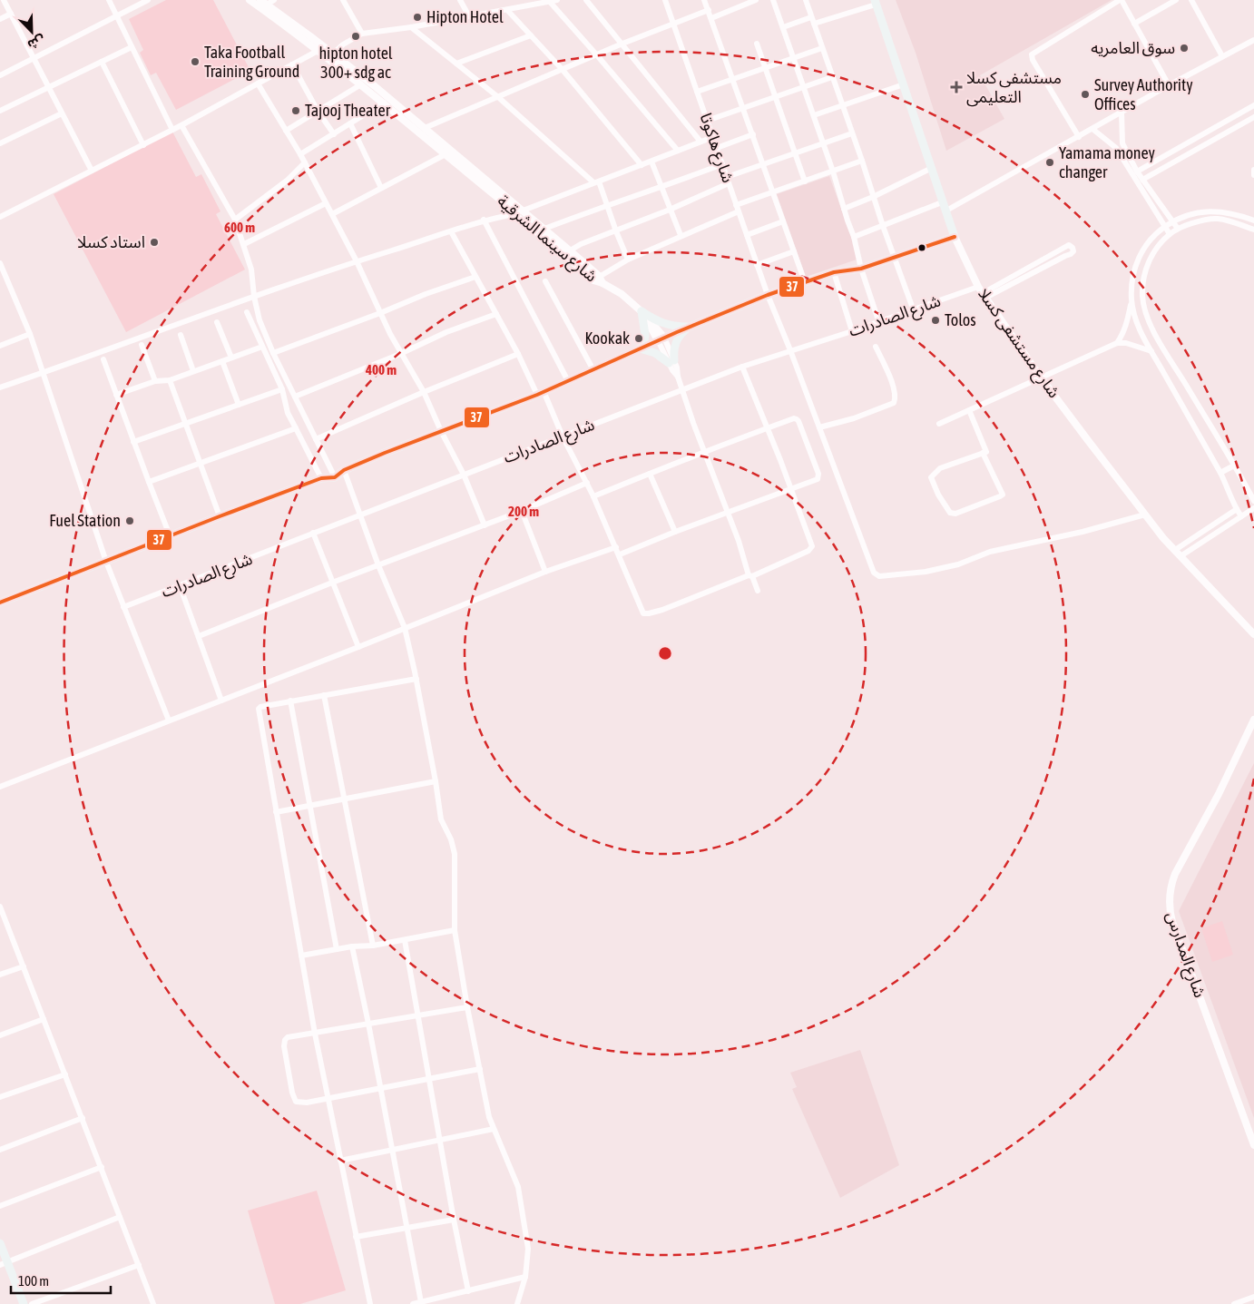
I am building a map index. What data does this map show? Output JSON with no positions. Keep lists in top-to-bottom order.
{
  "streets": {
    "main road": ["شارع مستشفى كسلا"],
    "street": [
      "شارع هاكوتا",
      "شارع سينما الشرقية",
      "شارع الصادرات",
      "شارع المدارس"
    ]
  },
  "crossings": [
    ["شارع هاكوتا", "شارع الصادرات"],
    ["شارع هاكوتا", "شارع مستشفى كسلا"],
    ["شارع الصادرات", "شارع مستشفى كسلا"]
  ],
  "places": {
    "other": [
      "Hipton Hotel",
      "hipton hotel 300+ sdg ac",
      "سوق العامريه",
      "Taka Football Training Ground",
      "Survey Authority Offices",
      "Tajooj Theater",
      "Yamama money changer",
      "استاد كسلا",
      "Tolos",
      "Kookak",
      "Fuel Station"
    ],
    "health": ["مستشفى كسلا التعليمى"]
  },
  "lines": ["transit line 37"],
  "scale_bar": "100 m",
  "north": "bottom right",
  "rings": ["600 m", "400 m", "200 m"]
}
